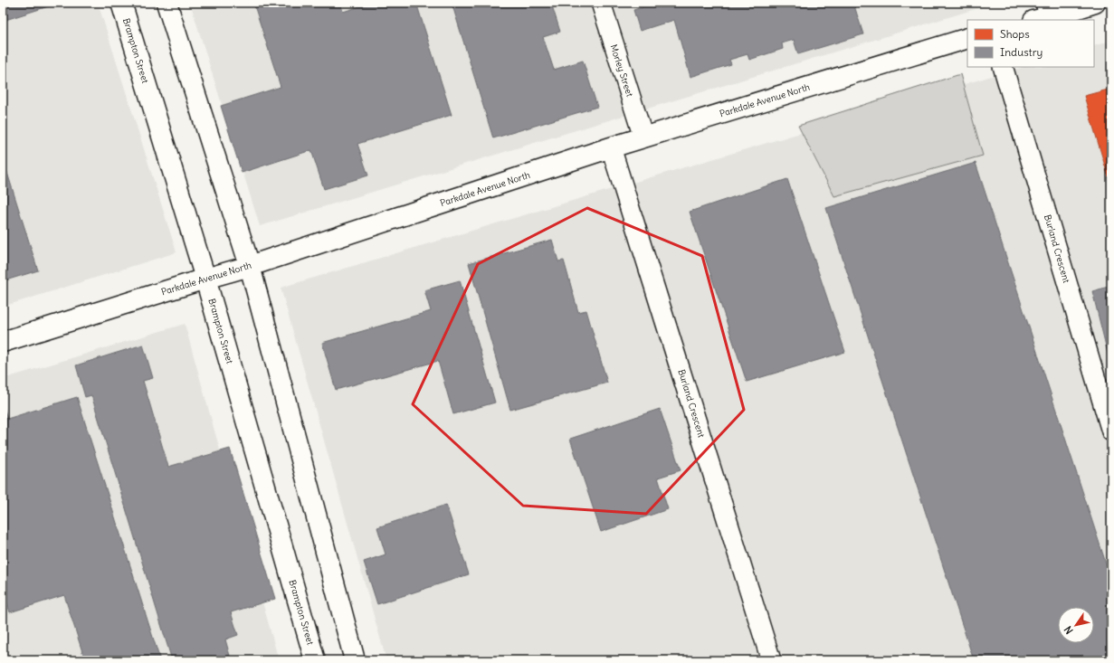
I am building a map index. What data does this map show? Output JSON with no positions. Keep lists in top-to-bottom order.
{
  "streets": {
    "street": [
      "Brampton Street",
      "Morley Street",
      "Parkdale Avenue North",
      "Burland Crescent"
    ]
  },
  "crossings": [
    ["Brampton Street", "Parkdale Avenue North"],
    ["Morley Street", "Parkdale Avenue North"],
    ["Parkdale Avenue North", "Burland Crescent"]
  ],
  "legend": ["Shops", "Industry"],
  "north": "bottom left"
}
